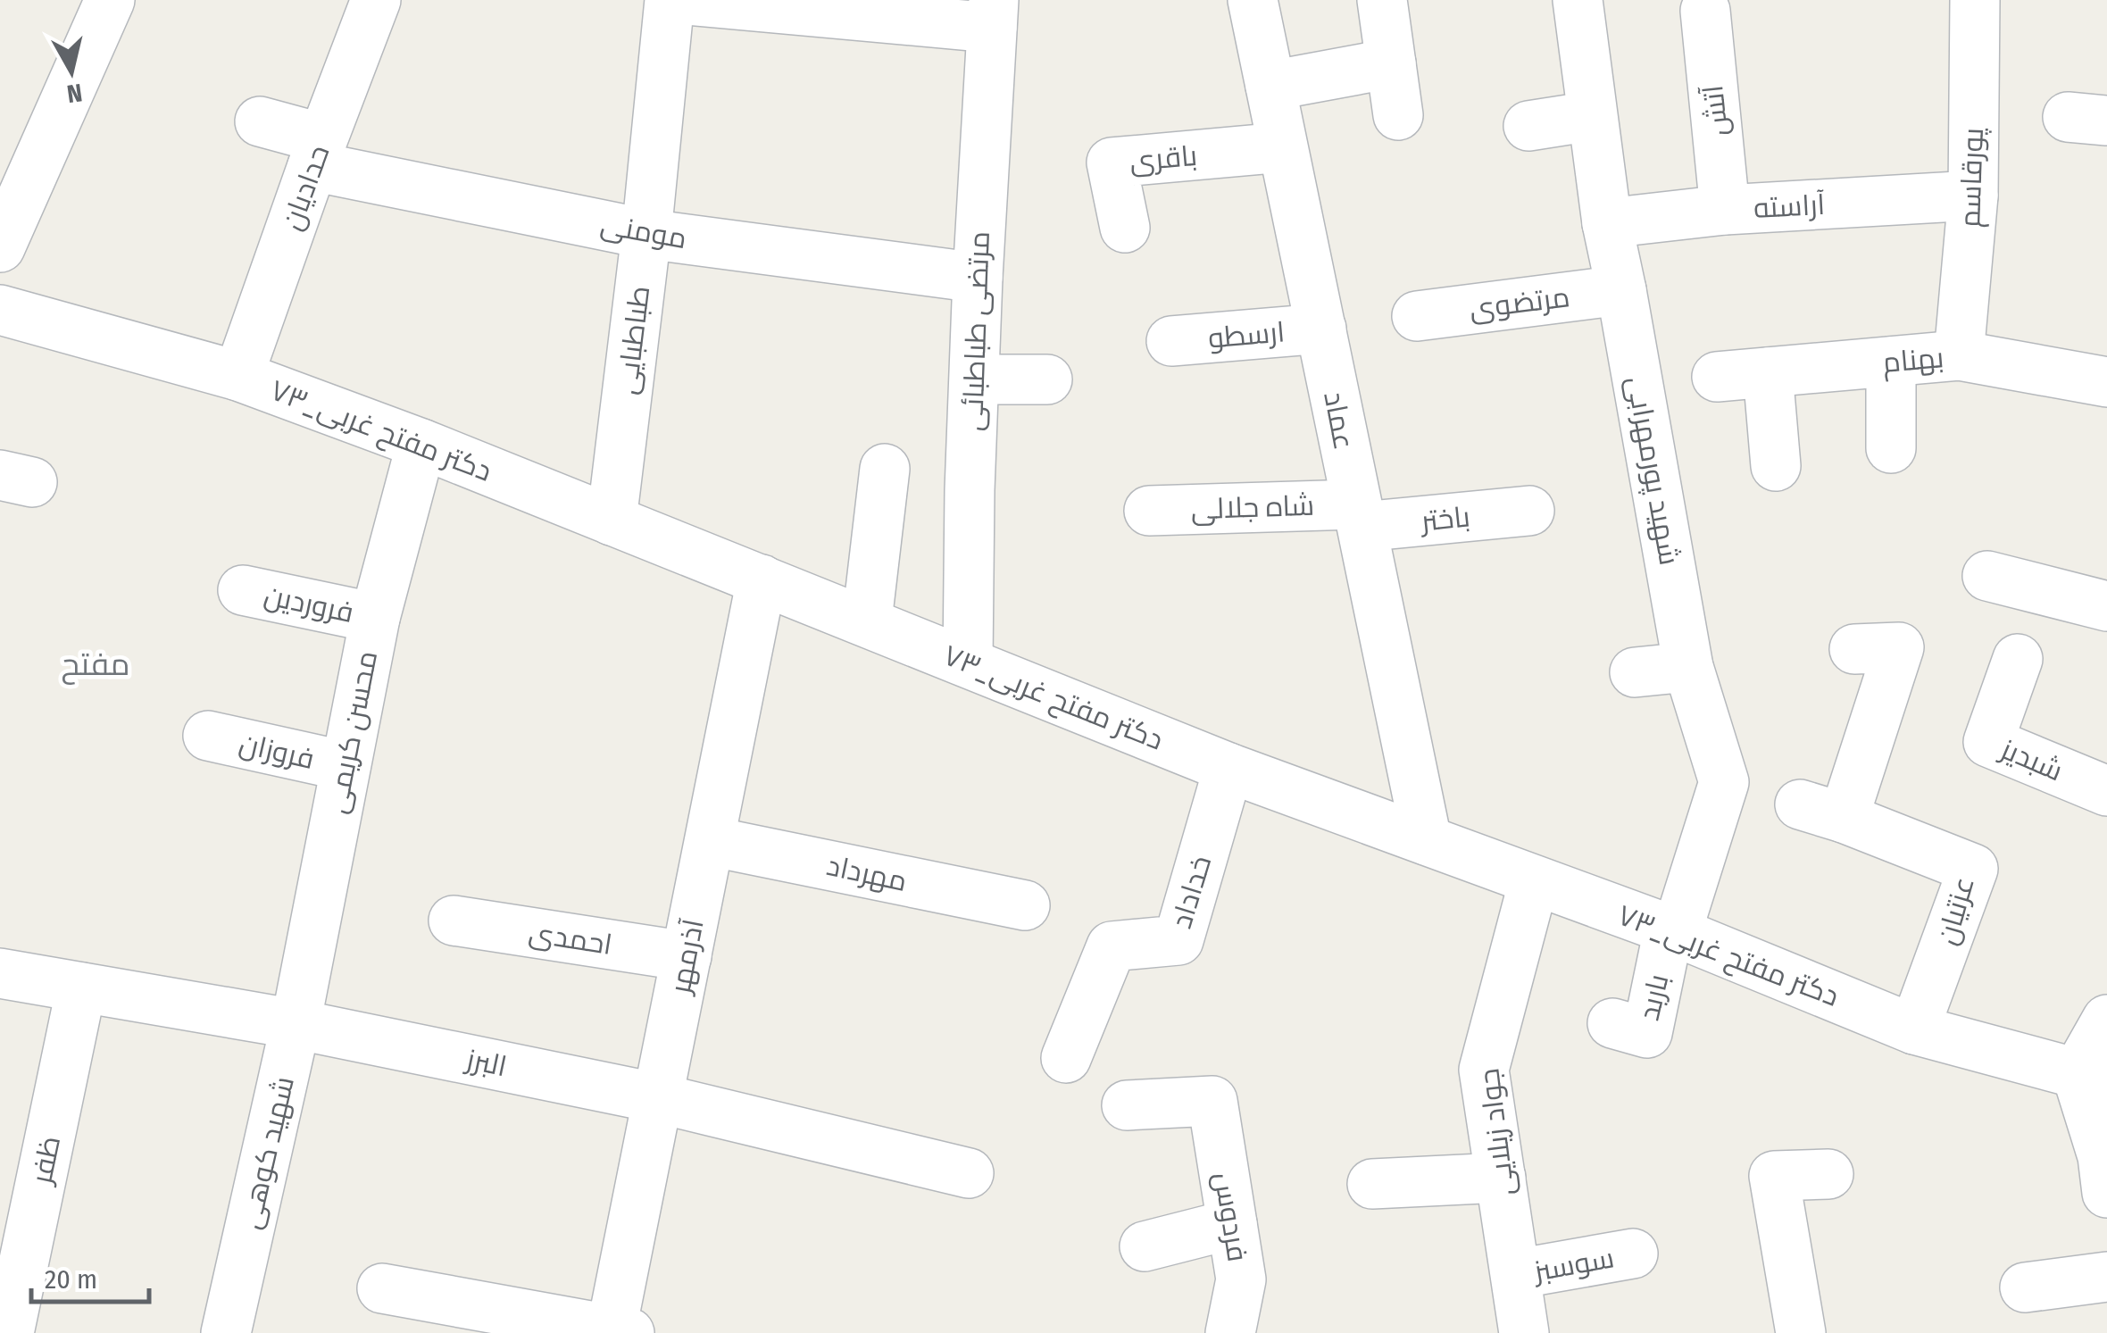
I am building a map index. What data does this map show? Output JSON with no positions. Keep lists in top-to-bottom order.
{
  "streets": {
    "street": [
      "آتش",
      "باقری",
      "پورقاسم",
      "حدادیان",
      "آراسته",
      "مومنی",
      "مرتضوی",
      "مرتضی طباطبائی",
      "ارسطو",
      "طباطبایی",
      "بهنام",
      "عماد",
      "۷۳_دکتر مفتح غربی",
      "شهید پورمهرابی",
      "شاه جلالی",
      "باختر",
      "فروردین",
      "محسن کریمی",
      "فروزان",
      "شبدیز",
      "مهرداد",
      "خداداد",
      "عزتیان",
      "احمدی",
      "آذرمهر",
      "باربد",
      "البرز",
      "جواد زیلایی",
      "شهید کوهی",
      "ظفر",
      "فردوس",
      "سوسبز"
    ]
  },
  "crossings": [
    ["آتش", "آراسته"],
    ["باقری", "عماد"],
    ["پورقاسم", "آراسته"],
    ["پورقاسم", "بهنام"],
    ["حدادیان", "مومنی"],
    ["حدادیان", "۷۳_دکتر مفتح غربی"],
    ["آراسته", "شهید پورمهرابی"],
    ["مومنی", "مرتضی طباطبائی"],
    ["مومنی", "طباطبایی"],
    ["مرتضوی", "شهید پورمهرابی"],
    ["مرتضی طباطبائی", "۷۳_دکتر مفتح غربی"],
    ["ارسطو", "عماد"],
    ["طباطبایی", "۷۳_دکتر مفتح غربی"],
    ["عماد", "۷۳_دکتر مفتح غربی"],
    ["عماد", "شاه جلالی"],
    ["عماد", "باختر"],
    ["۷۳_دکتر مفتح غربی", "شهید پورمهرابی"],
    ["۷۳_دکتر مفتح غربی", "محسن کریمی"],
    ["۷۳_دکتر مفتح غربی", "خداداد"],
    ["۷۳_دکتر مفتح غربی", "عزتیان"],
    ["۷۳_دکتر مفتح غربی", "آذرمهر"],
    ["۷۳_دکتر مفتح غربی", "باربد"],
    ["۷۳_دکتر مفتح غربی", "جواد زیلایی"],
    ["شهید پورمهرابی", "باربد"],
    ["شاه جلالی", "باختر"],
    ["فروردین", "محسن کریمی"],
    ["محسن کریمی", "فروزان"],
    ["محسن کریمی", "البرز"],
    ["محسن کریمی", "شهید کوهی"],
    ["مهرداد", "آذرمهر"],
    ["احمدی", "آذرمهر"],
    ["آذرمهر", "البرز"],
    ["البرز", "شهید کوهی"],
    ["البرز", "ظفر"],
    ["جواد زیلایی", "سوسبز"]
  ],
  "districts": ["مفتح"],
  "scale_bar": "20 m",
  "north": "bottom"
}
